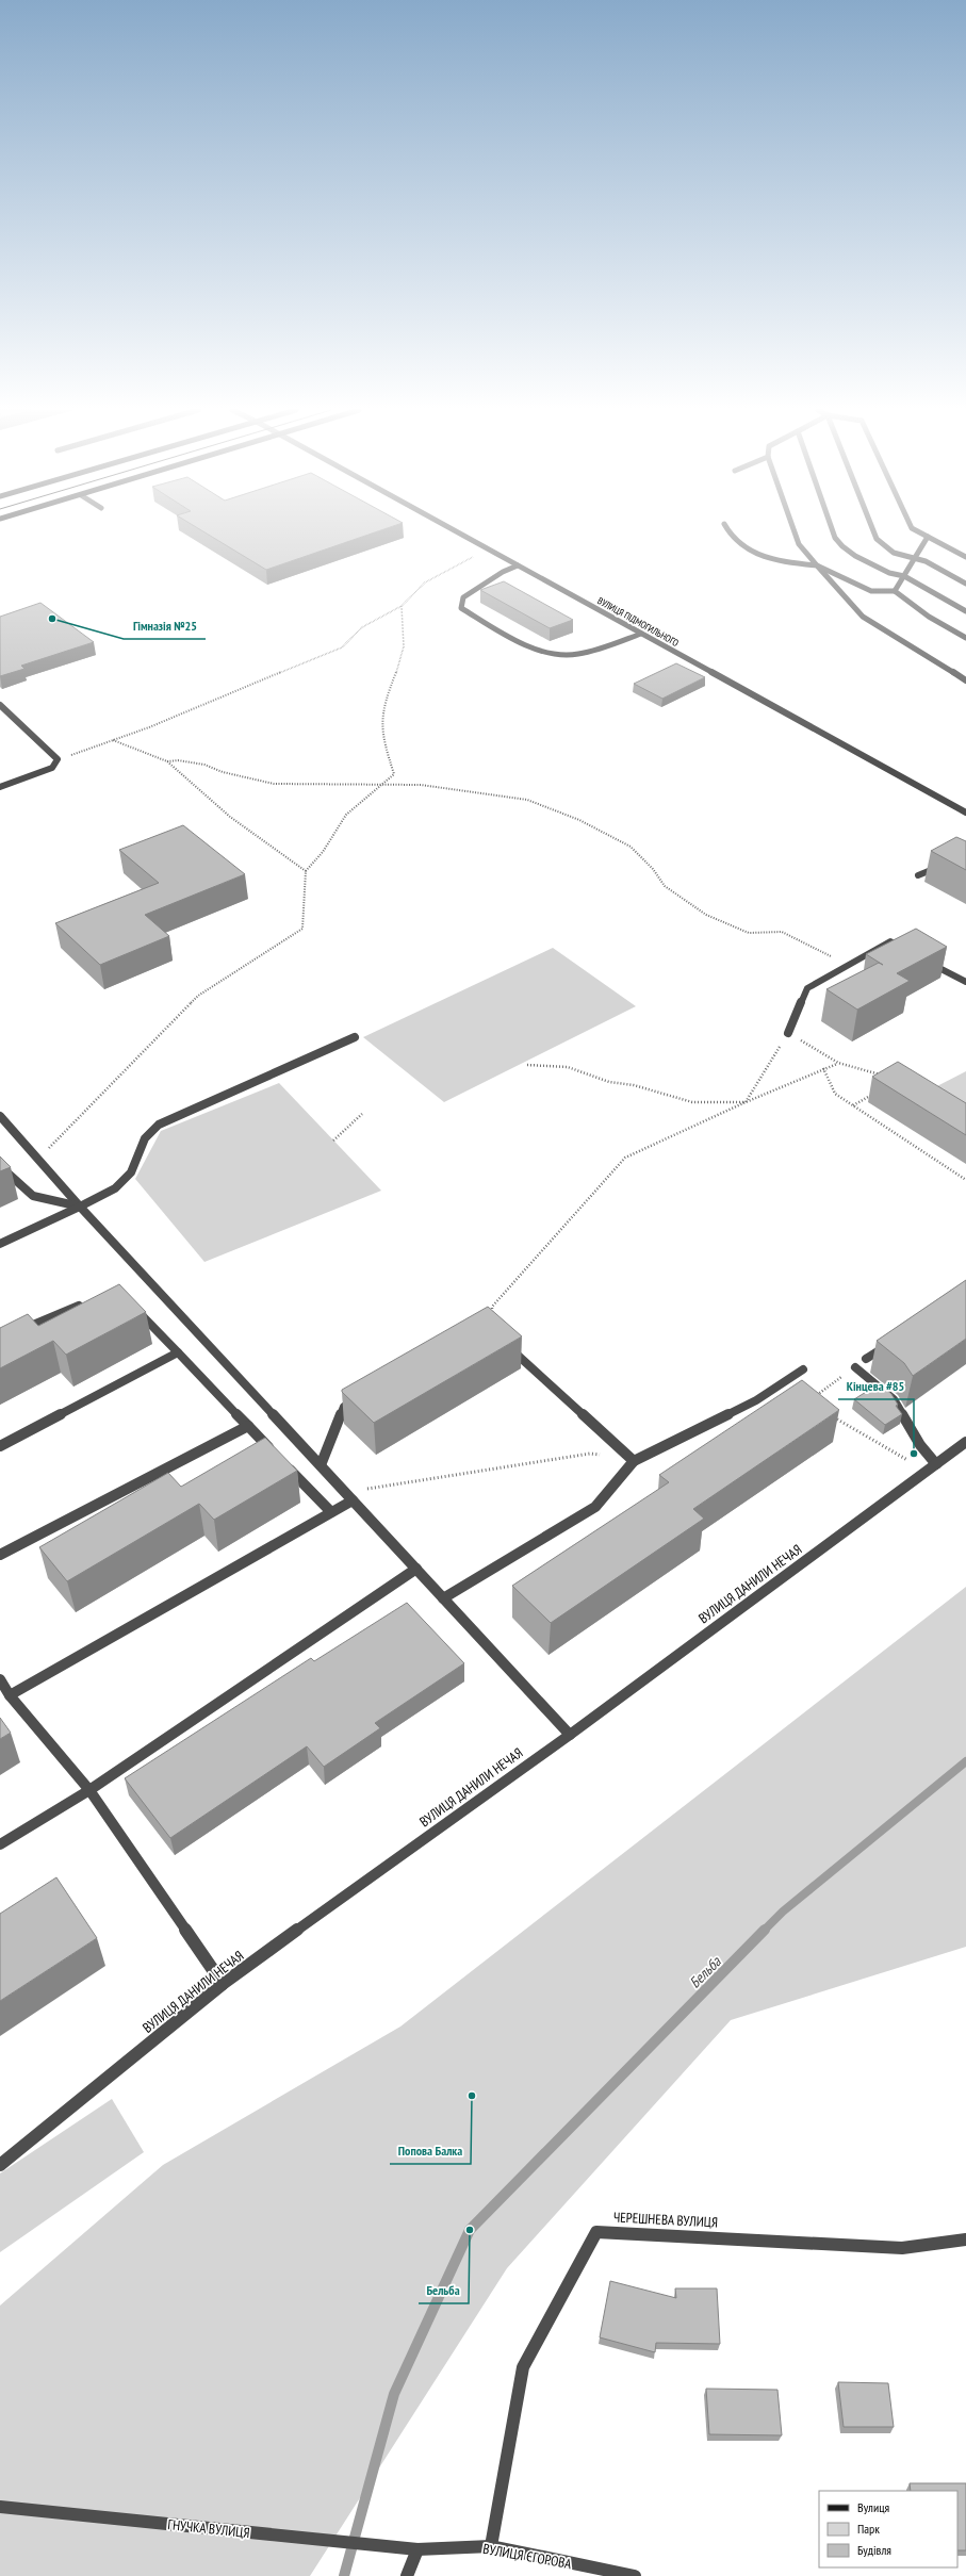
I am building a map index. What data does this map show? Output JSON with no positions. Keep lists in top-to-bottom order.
{
  "streets": {
    "street": [
      "ВУЛИЦЯ ПІДМОГИЛЬНОГО",
      "ВУЛИЦЯ ДАНИЛИ НЕЧАЯ",
      "ЧЕРЕШНЕВА ВУЛИЦЯ",
      "ГНУЧКА ВУЛИЦЯ",
      "ВУЛИЦЯ ЄГОРОВА"
    ]
  },
  "crossings": [
    ["ЧЕРЕШНЕВА ВУЛИЦЯ", "ВУЛИЦЯ ЄГОРОВА"],
    ["ГНУЧКА ВУЛИЦЯ", "ВУЛИЦЯ ЄГОРОВА"]
  ],
  "water": ["Бельба"],
  "places": [
    "Гімназія №25",
    "Кінцева #85",
    "Попова Балка",
    "Бельба"
  ],
  "legend": ["Вулиця", "Парк", "Будівля"]
}
